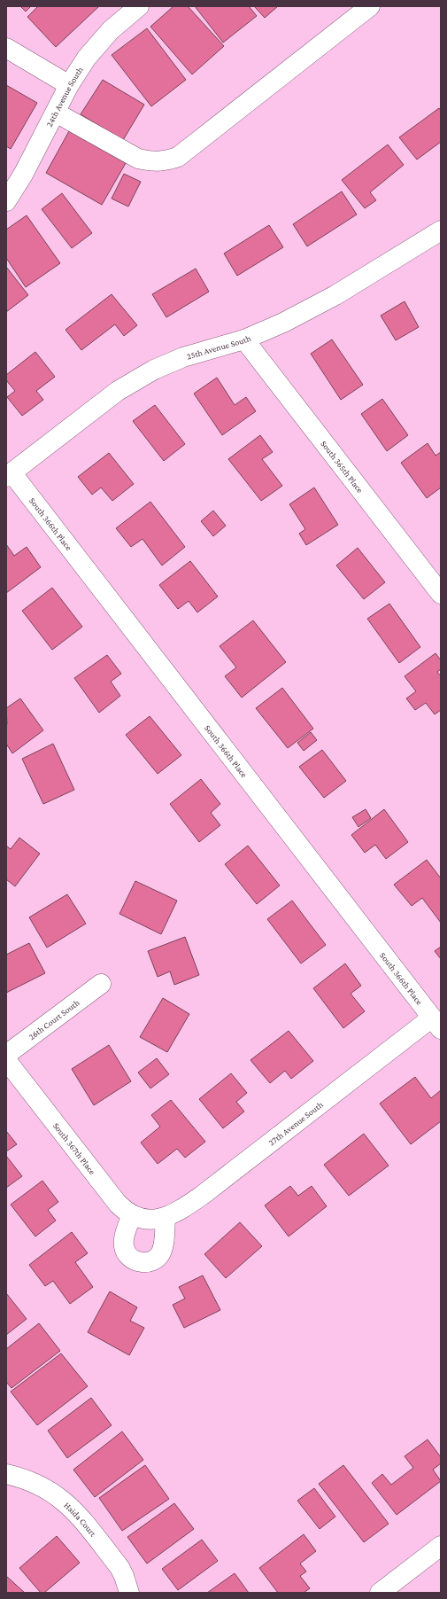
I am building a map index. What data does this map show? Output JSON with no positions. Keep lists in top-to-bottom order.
{
  "streets": {
    "street": [
      "24th Avenue South",
      "25th Avenue South",
      "South 365th Place",
      "South 366th Place",
      "26th Court South",
      "27th Avenue South",
      "South 367th Place",
      "Haida Court"
    ]
  },
  "crossings": [
    ["25th Avenue South", "South 365th Place"],
    ["25th Avenue South", "South 366th Place"],
    ["South 366th Place", "27th Avenue South"],
    ["27th Avenue South", "South 367th Place"]
  ]
}
